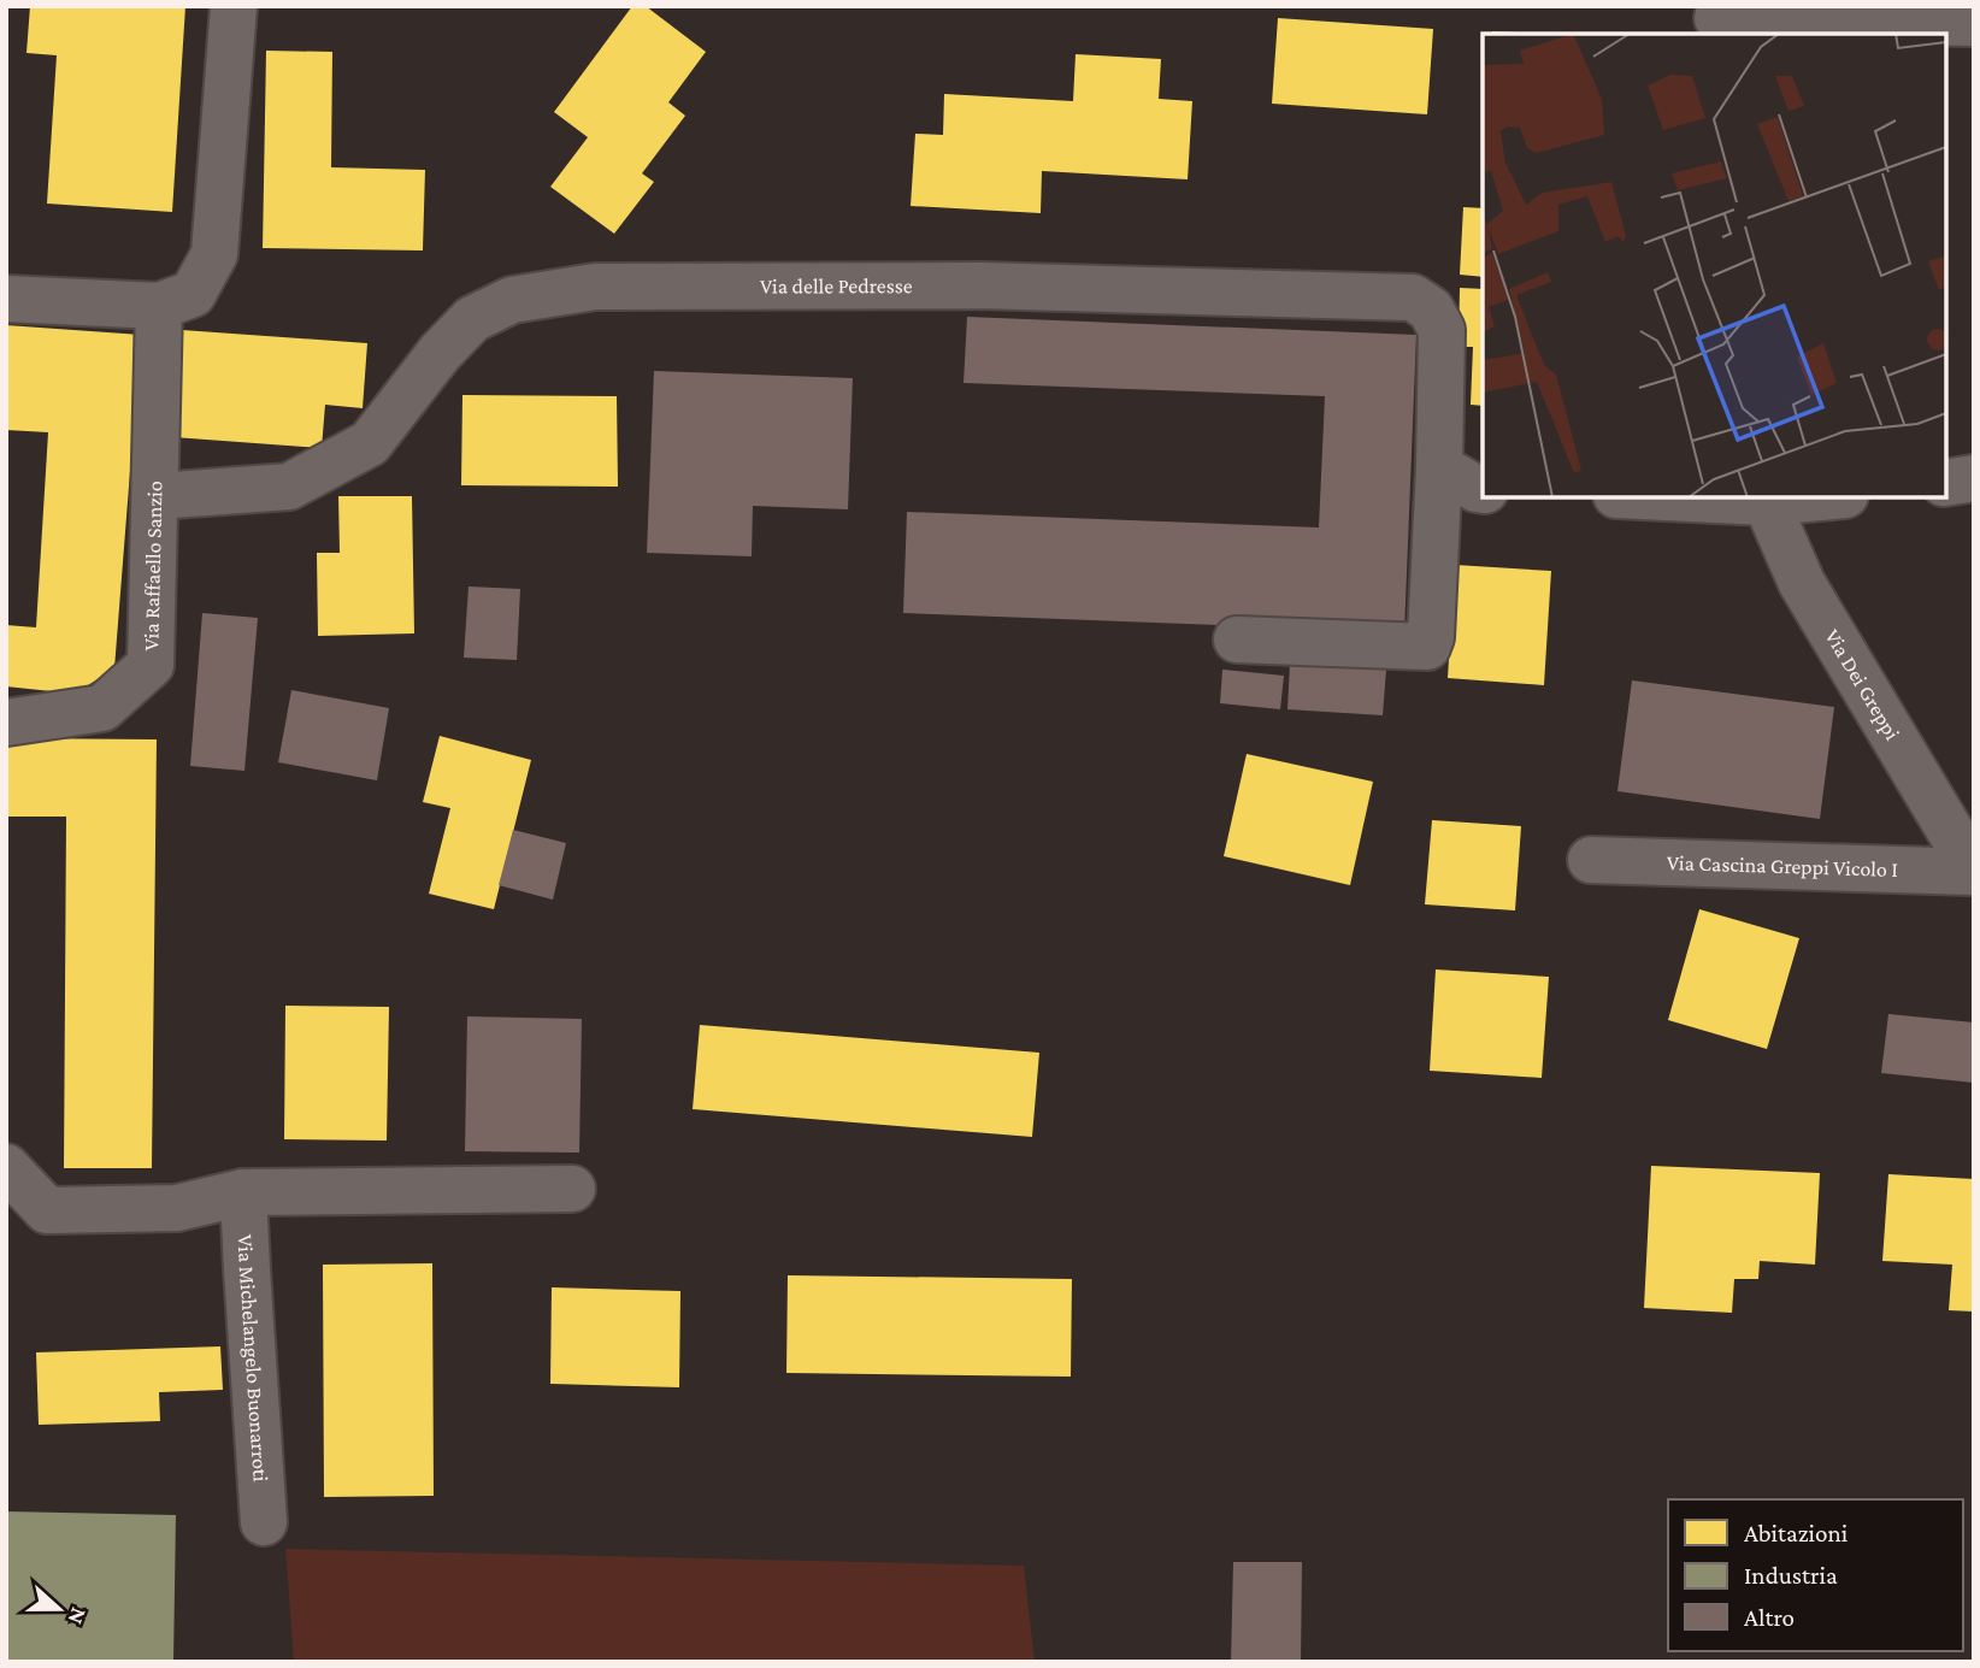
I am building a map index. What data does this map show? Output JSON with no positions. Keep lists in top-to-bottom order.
{
  "streets": {
    "street": [
      "Via delle Pedresse",
      "Via Raffaello Sanzio",
      "Via Dei Greppi",
      "Via Cascina Greppi Vicolo I",
      "Via Michelangelo Buonarroti"
    ]
  },
  "crossings": [
    ["Via delle Pedresse", "Via Raffaello Sanzio"],
    ["Via Dei Greppi", "Via Cascina Greppi Vicolo I"]
  ],
  "legend": ["Abitazioni", "Industria", "Altro"],
  "north": "right"
}
